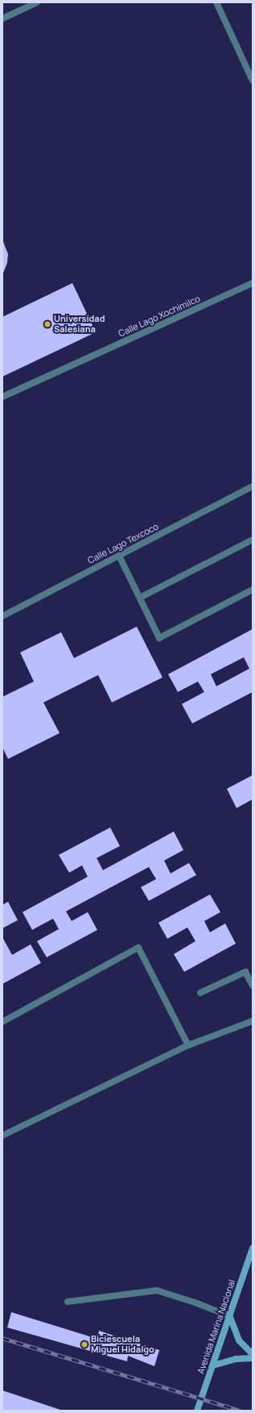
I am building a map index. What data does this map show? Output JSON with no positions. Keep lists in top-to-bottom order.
{
  "streets": {
    "main road": ["Avenida Marina Nacional"],
    "street": ["Calle Lago Xochimilco", "Calle Lago Texcoco"]
  },
  "places": ["Universidad Salesiana", "Biciescuela Miguel Hidalgo"]
}
